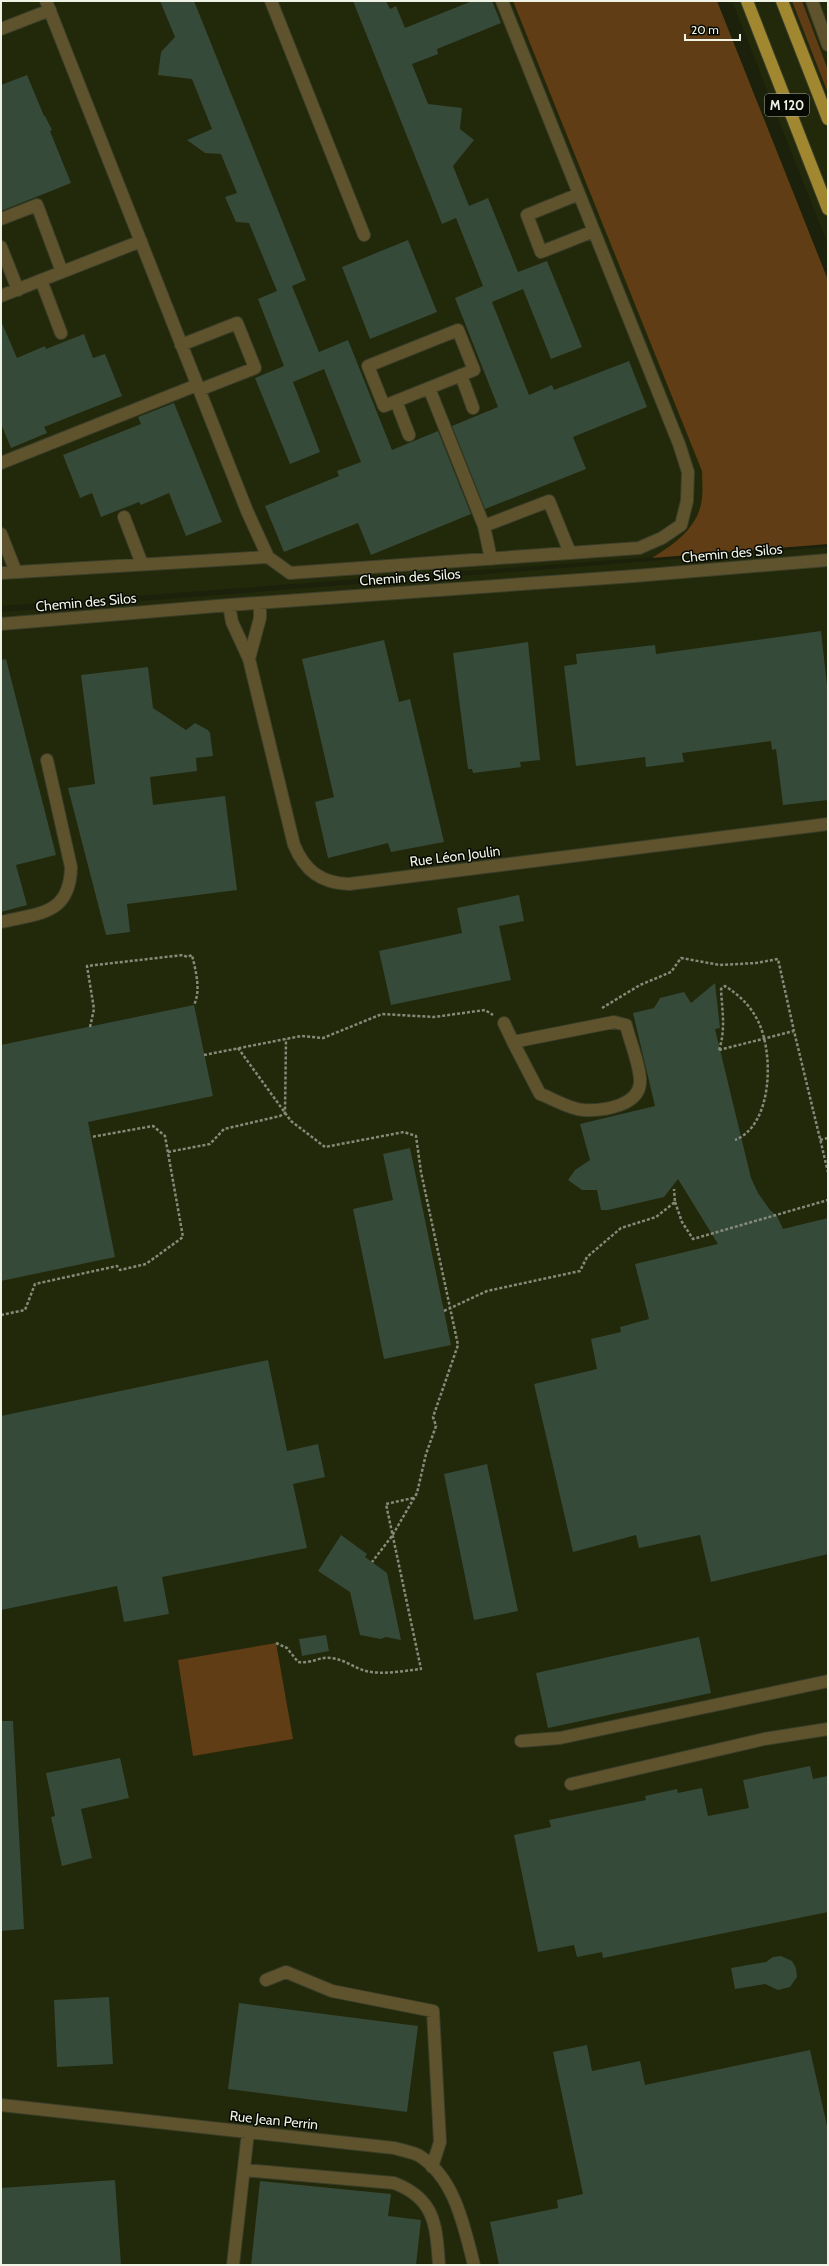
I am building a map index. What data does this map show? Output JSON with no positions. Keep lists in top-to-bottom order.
{
  "streets": {
    "main road": ["M 120"],
    "street": ["Chemin des Silos", "Rue Léon Joulin", "Rue Jean Perrin"]
  },
  "crossings": [
    ["Chemin des Silos", "Rue Léon Joulin"]
  ],
  "scale_bar": "20 m"
}
